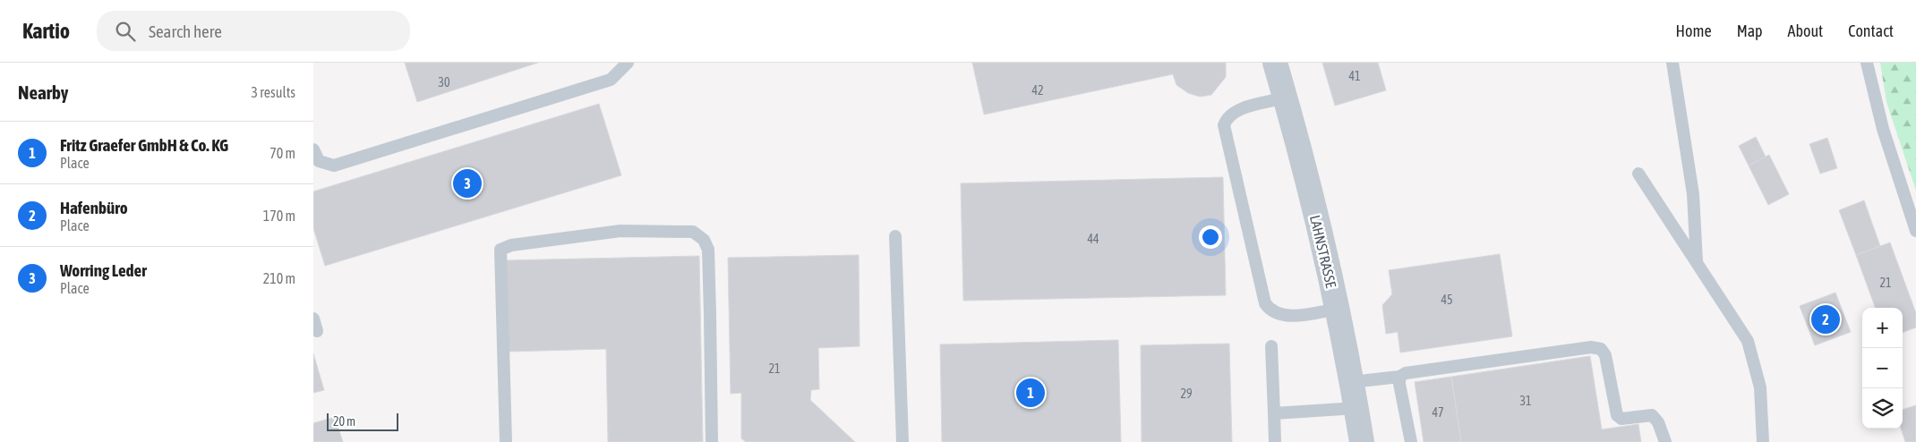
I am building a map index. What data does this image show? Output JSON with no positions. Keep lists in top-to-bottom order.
{
  "streets": {
    "street": ["LAHNSTRASSE"]
  },
  "house_numbers": [
    "41",
    "30",
    "42",
    "44",
    "21",
    "45",
    "21",
    "29",
    "31",
    "47"
  ],
  "scale_bar": "20 m",
  "page": {
    "header": "Kartio",
    "search": "Search here",
    "nav": [
      "Home",
      "Map",
      "About",
      "Contact"
    ],
    "heading": ["Nearby", "3 results"],
    "list": [
      {
        "mark": "1",
        "name": "Fritz Graefer GmbH & Co. KG",
        "note": "Place",
        "value": "70 m"
      },
      {
        "mark": "2",
        "name": "Hafenbüro",
        "note": "Place",
        "value": "170 m"
      },
      {
        "mark": "3",
        "name": "Worring Leder",
        "note": "Place",
        "value": "210 m"
      }
    ],
    "pins": ["3", "2", "1"],
    "map_buttons": ["+", "−"],
    "scale": "20 m"
  }
}
